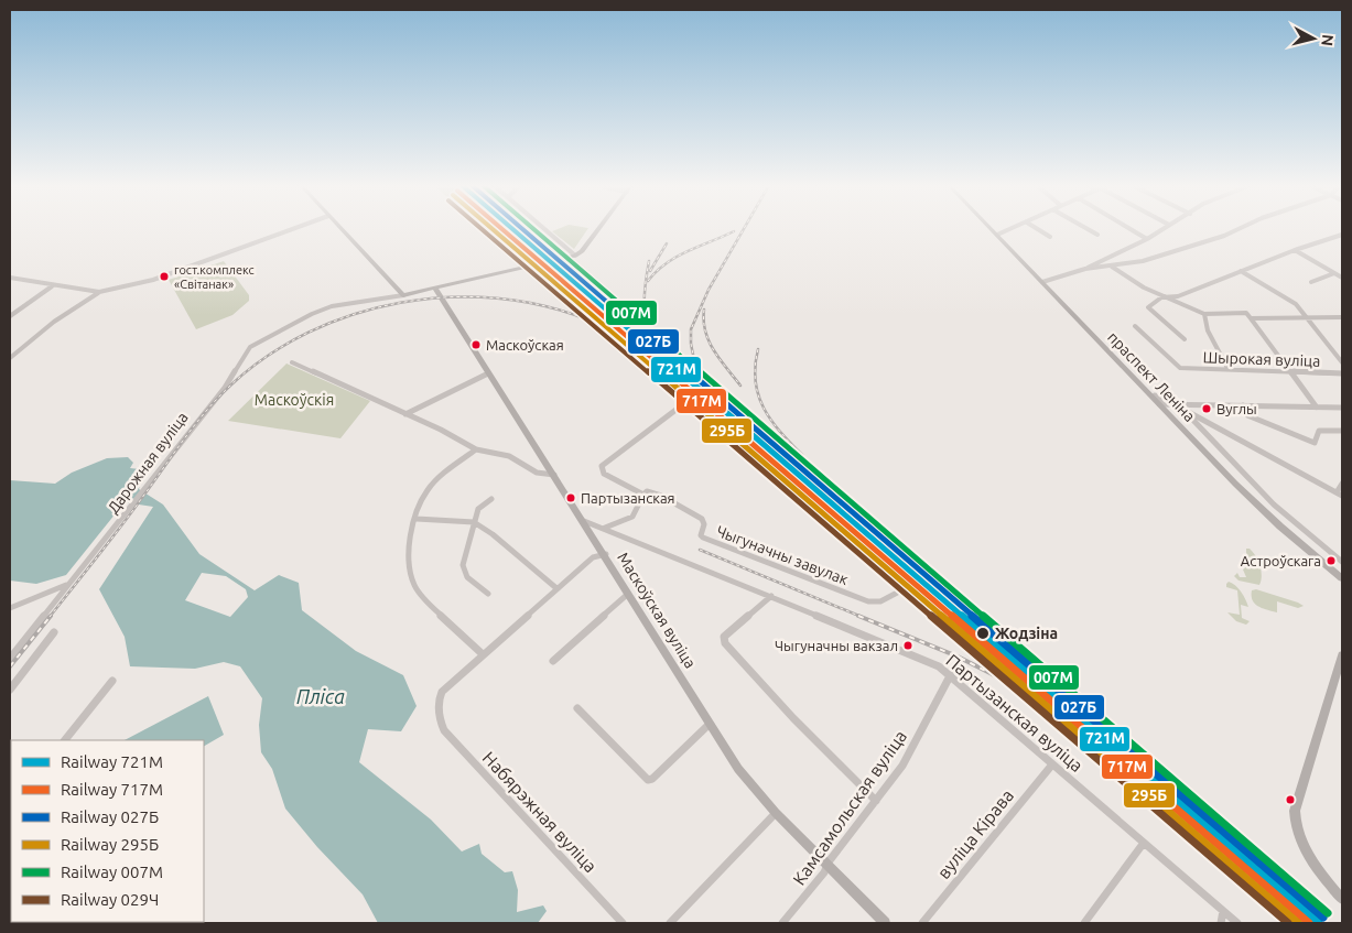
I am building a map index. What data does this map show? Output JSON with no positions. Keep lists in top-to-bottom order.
{
  "streets": {
    "main road": ["праспект Леніна", "Маскоўская вуліца"],
    "street": [
      "Шырокая вуліца",
      "Дарожная вуліца",
      "Чыгуначны завулак",
      "Партызанская вуліца",
      "Камсамольская вуліца",
      "Набярэжная вуліца",
      "вуліца Кірава"
    ]
  },
  "crossings": [
    ["Маскоўская вуліца", "Партызанская вуліца"],
    ["Маскоўская вуліца", "Камсамольская вуліца"],
    ["Партызанская вуліца", "Камсамольская вуліца"],
    ["Партызанская вуліца", "вуліца Кірава"]
  ],
  "water": ["Пліса"],
  "parks": ["Маскоўскія"],
  "places": [
    "гост.комплекс «Світанак»",
    "Маскоўская",
    "Вуглы",
    "Партызанская",
    "Астроўскага",
    "Жодзіна",
    "Чыгуначны вакзал"
  ],
  "lines": [
    "rail line 721М",
    "rail line 717М",
    "rail line 027Б",
    "rail line 295Б",
    "rail line 007М",
    "rail line 029Ч"
  ],
  "legend": [
    "Railway 721М",
    "Railway 717М",
    "Railway 027Б",
    "Railway 295Б",
    "Railway 007М",
    "Railway 029Ч"
  ],
  "north": "right"
}
